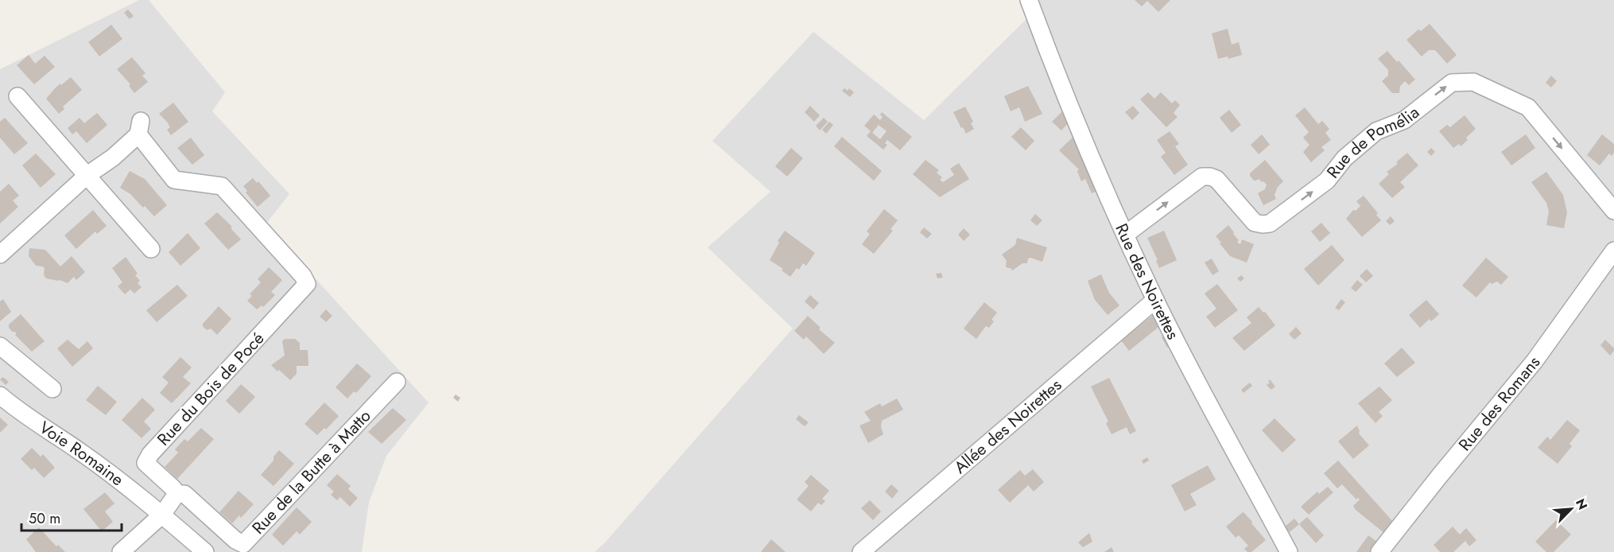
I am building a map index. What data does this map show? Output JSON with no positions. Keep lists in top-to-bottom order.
{
  "streets": {
    "street": [
      "Rue de Pomélia",
      "Rue des Noirettes",
      "Rue du Bois de Pocé",
      "Rue des Romans",
      "Allée des Noirettes",
      "Voie Romaine",
      "Rue de la Butte à Matto"
    ]
  },
  "crossings": [
    ["Rue de Pomélia", "Rue des Noirettes"],
    ["Rue des Noirettes", "Allée des Noirettes"],
    ["Rue du Bois de Pocé", "Rue de la Butte à Matto"]
  ],
  "scale_bar": "50 m",
  "north": "top right"
}
